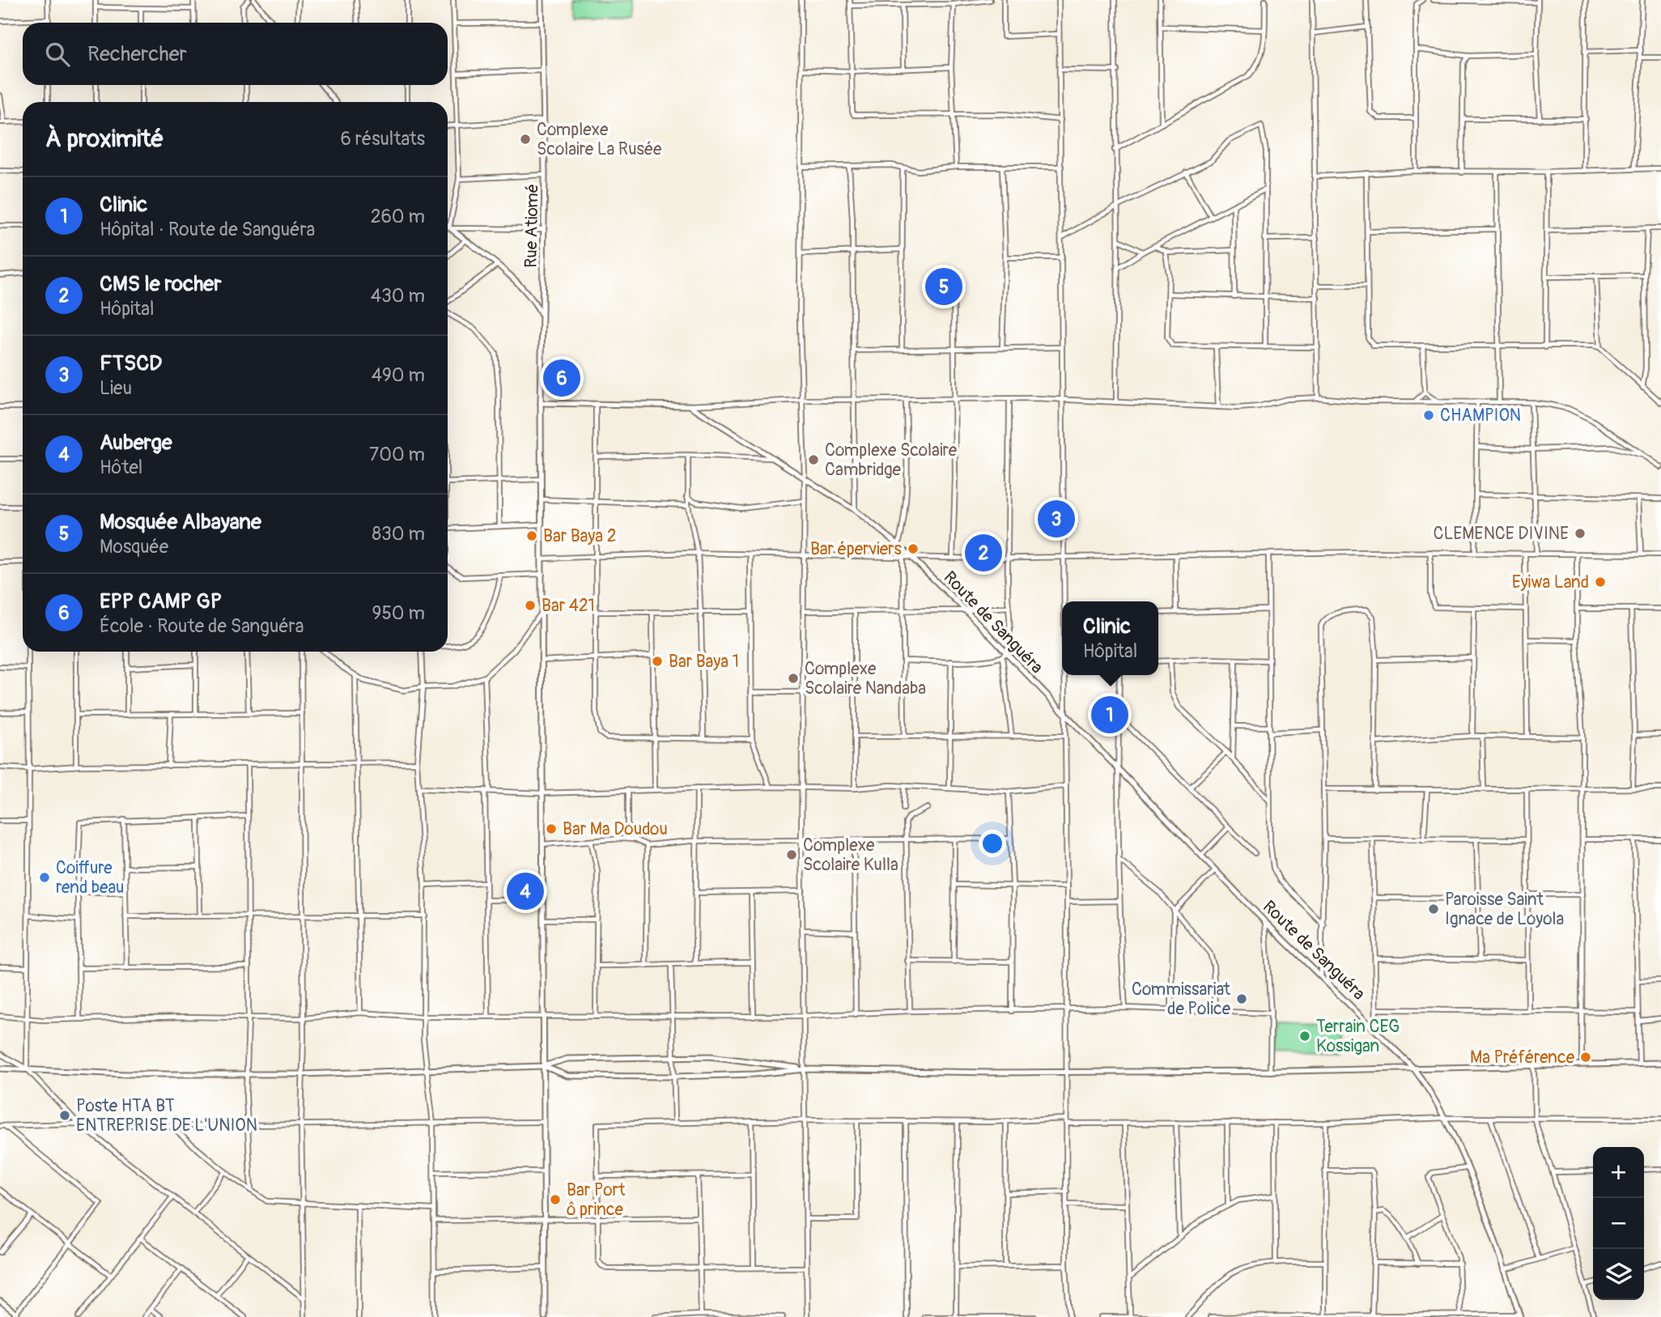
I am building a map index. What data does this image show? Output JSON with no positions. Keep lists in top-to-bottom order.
{
  "streets": {
    "street": ["Rue Atiomé", "Route de Sanguéra"]
  },
  "places": [
    "Complexe Scolaire La Rusée",
    "CHAMPION",
    "Complexe Scolaire Cambridge",
    "CLEMENCE DIVINE",
    "Bar Baya 2",
    "Bar éperviers",
    "Eyiwa Land",
    "Bar 421",
    "Bar Baya 1",
    "Complexe Scolaire Nandaba",
    "Bar Ma Doudou",
    "Complexe Scolaire Kulla",
    "Coiffure rend beau",
    "Paroisse Saint Ignace de Loyola",
    "Commissariat de Police",
    "Terrain CEG Kossigan",
    "Ma Préférence",
    "Poste HTA BT ENTREPRISE DE L'UNION",
    "Bar Port ô prince"
  ],
  "page": {
    "search": "Rechercher",
    "heading": ["À proximité", "6 résultats"],
    "list": [
      {
        "mark": "1",
        "name": "Clinic",
        "note": "Hôpital · Route de Sanguéra",
        "value": "260 m"
      },
      {
        "mark": "2",
        "name": "CMS le rocher",
        "note": "Hôpital",
        "value": "430 m"
      },
      {
        "mark": "3",
        "name": "FTSCD",
        "note": "Lieu",
        "value": "490 m"
      },
      {
        "mark": "4",
        "name": "Auberge",
        "note": "Hôtel",
        "value": "700 m"
      },
      {
        "mark": "5",
        "name": "Mosquée Albayane",
        "note": "Mosquée",
        "value": "830 m"
      },
      {
        "mark": "6",
        "name": "EPP CAMP GP",
        "note": "École · Route de Sanguéra",
        "value": "950 m"
      }
    ],
    "pins": [
      "5",
      "6",
      "3",
      "2",
      "1",
      "4"
    ],
    "popup": ["Clinic", "Hôpital"],
    "map_buttons": ["+", "−"]
  }
}
